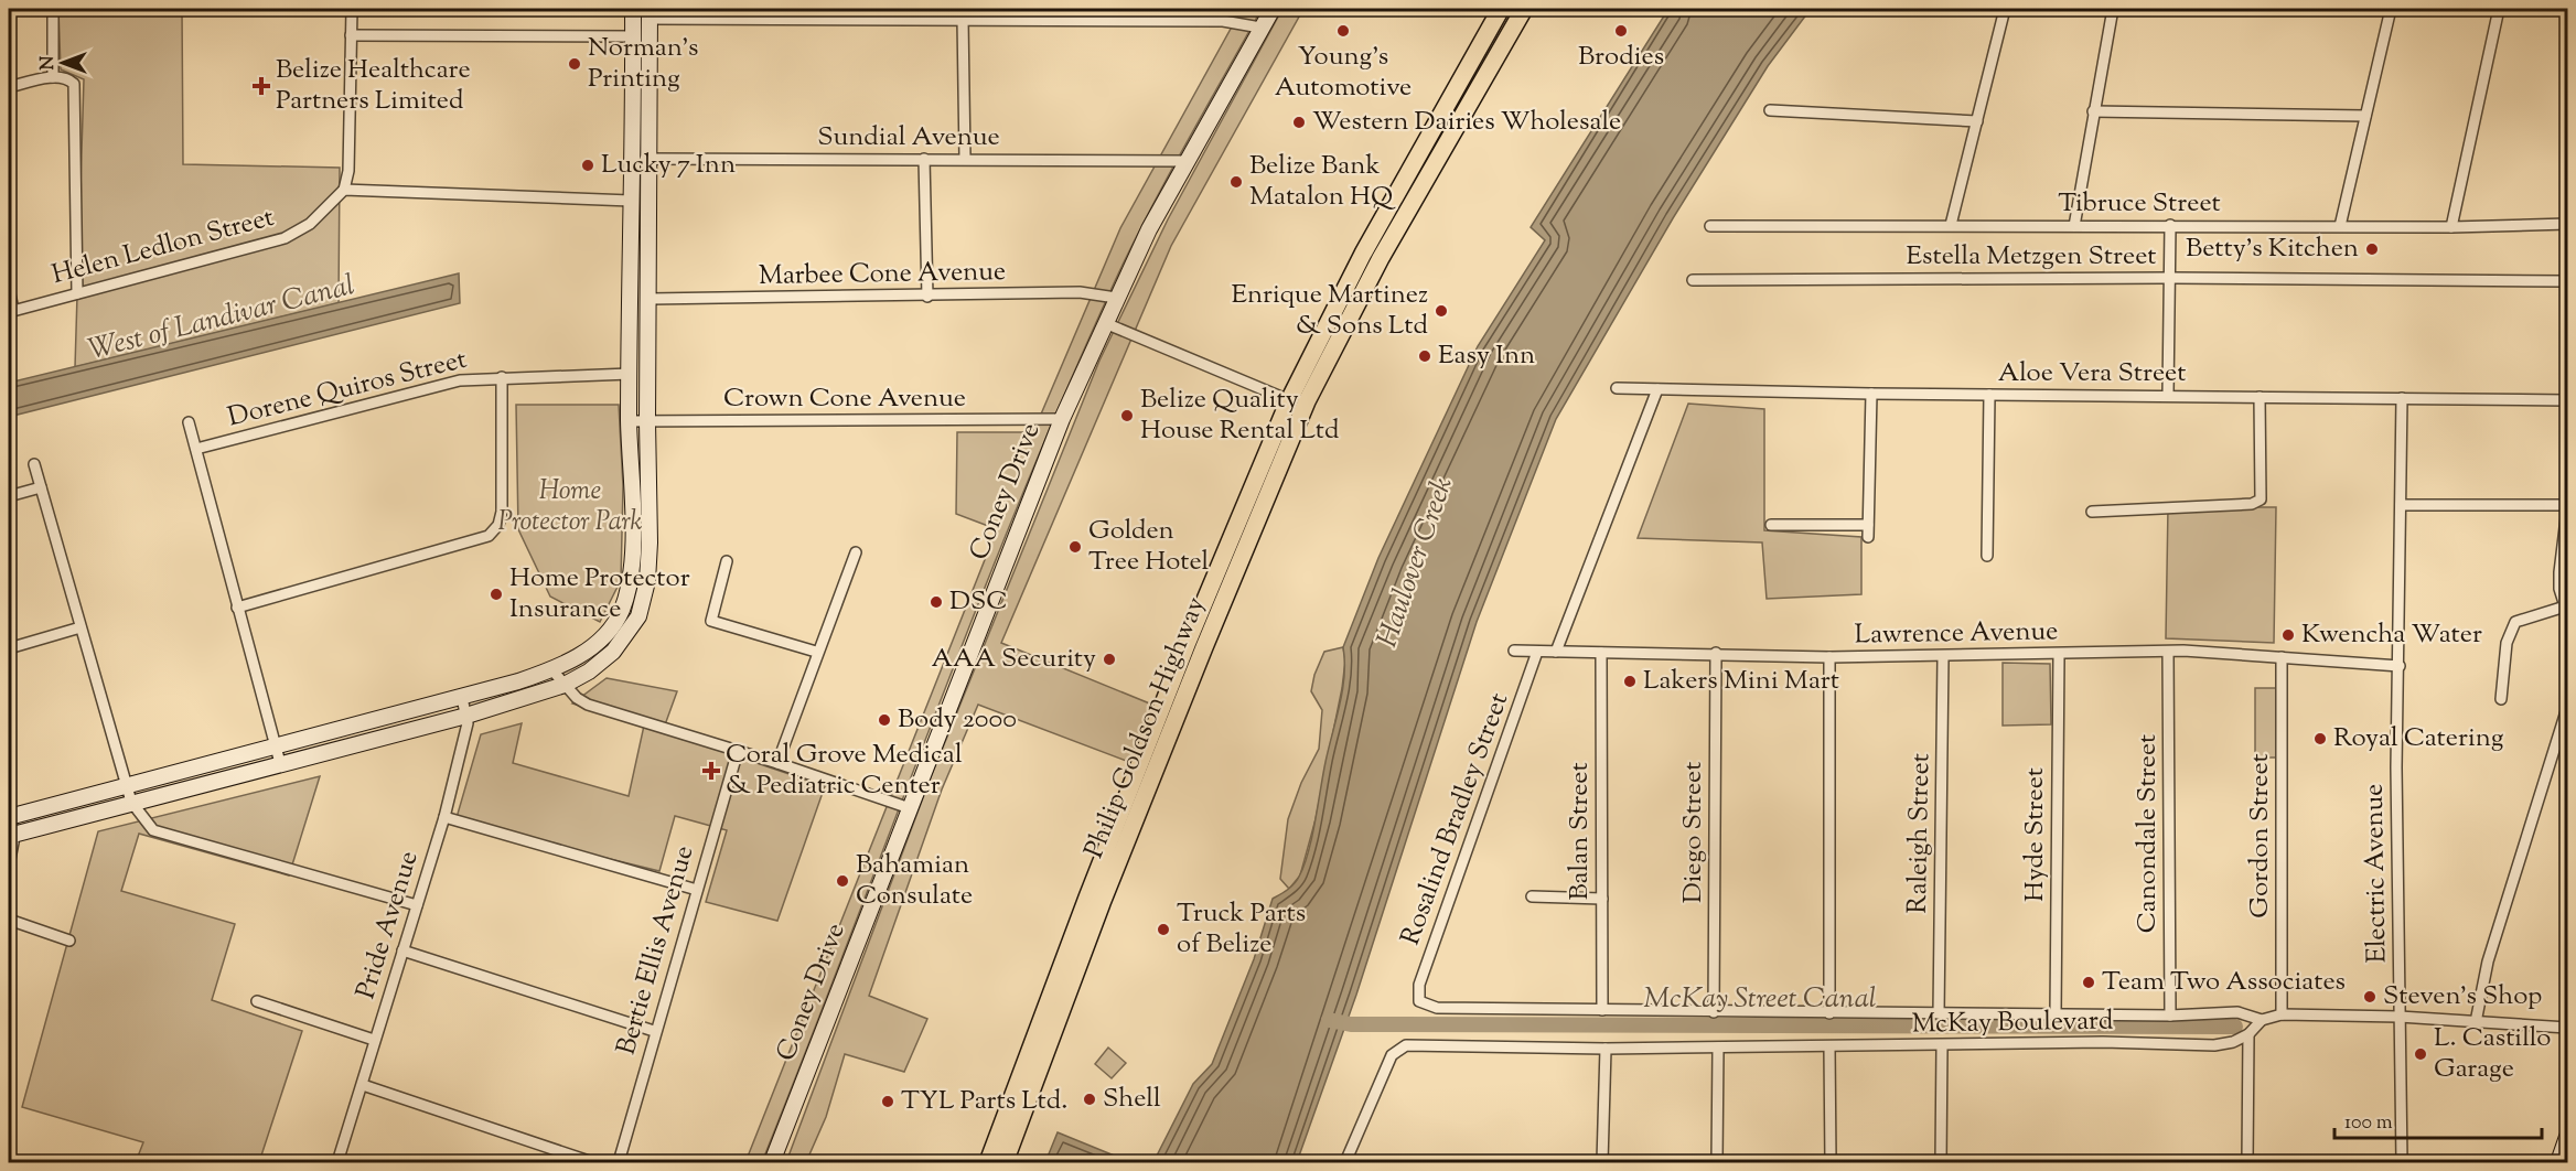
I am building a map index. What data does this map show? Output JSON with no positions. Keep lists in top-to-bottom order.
{
  "streets": {
    "main road": ["Philip Goldson Highway"],
    "street": [
      "Sundial Avenue",
      "Tibruce Street",
      "Helen Ledlon Street",
      "Estella Metzgen Street",
      "Marbee Cone Avenue",
      "Aloe Vera Street",
      "Dorene Quiros Street",
      "Crown Cone Avenue",
      "Coney Drive",
      "Lawrence Avenue",
      "Rosalind Bradley Street",
      "Balan Street",
      "Diego Street",
      "Raleigh Street",
      "Canondale Street",
      "Hyde Street",
      "Gordon Street",
      "Electric Avenue",
      "Pride Avenue",
      "Bertie Ellis Avenue",
      "McKay Boulevard"
    ]
  },
  "crossings": [
    ["Sundial Avenue", "Coney Drive"],
    ["Marbee Cone Avenue", "Coney Drive"],
    ["Aloe Vera Street", "Electric Avenue"],
    ["Crown Cone Avenue", "Coney Drive"],
    ["Lawrence Avenue", "Rosalind Bradley Street"],
    ["Lawrence Avenue", "Balan Street"],
    ["Lawrence Avenue", "Diego Street"],
    ["Lawrence Avenue", "Raleigh Street"],
    ["Lawrence Avenue", "Canondale Street"],
    ["Lawrence Avenue", "Hyde Street"],
    ["Lawrence Avenue", "Gordon Street"],
    ["Lawrence Avenue", "Electric Avenue"],
    ["Rosalind Bradley Street", "McKay Boulevard"],
    ["Balan Street", "McKay Boulevard"],
    ["Diego Street", "McKay Boulevard"],
    ["Raleigh Street", "McKay Boulevard"],
    ["Canondale Street", "McKay Boulevard"],
    ["Hyde Street", "McKay Boulevard"],
    ["Gordon Street", "McKay Boulevard"],
    ["Electric Avenue", "McKay Boulevard"]
  ],
  "water": ["West of Landivar Canal", "Haulover Creek", "McKay Street Canal"],
  "parks": ["Home Protector Park"],
  "places": {
    "other": [
      "Young's Automotive",
      "Brodies",
      "Norman's Printing",
      "Western Dairies Wholesale",
      "Lucky 7 Inn",
      "Belize Bank Matalon HQ",
      "Betty's Kitchen",
      "Enrique Martinez & Sons Ltd",
      "Easy Inn",
      "Belize Quality House Rental Ltd",
      "Golden Tree Hotel",
      "Home Protector Insurance",
      "DSC",
      "Kwencha Water",
      "AAA Security",
      "Lakers Mini Mart",
      "Body 2000",
      "Royal Catering",
      "Bahamian Consulate",
      "Truck Parts of Belize",
      "Team Two Associates",
      "Steven's Shop",
      "L. Castillo Garage",
      "Shell",
      "TYL Parts Ltd."
    ],
    "health": ["Belize Healthcare Partners Limited", "Coral Grove Medical & Pediatric Center"]
  },
  "scale_bar": "100 m",
  "north": "left"
}
